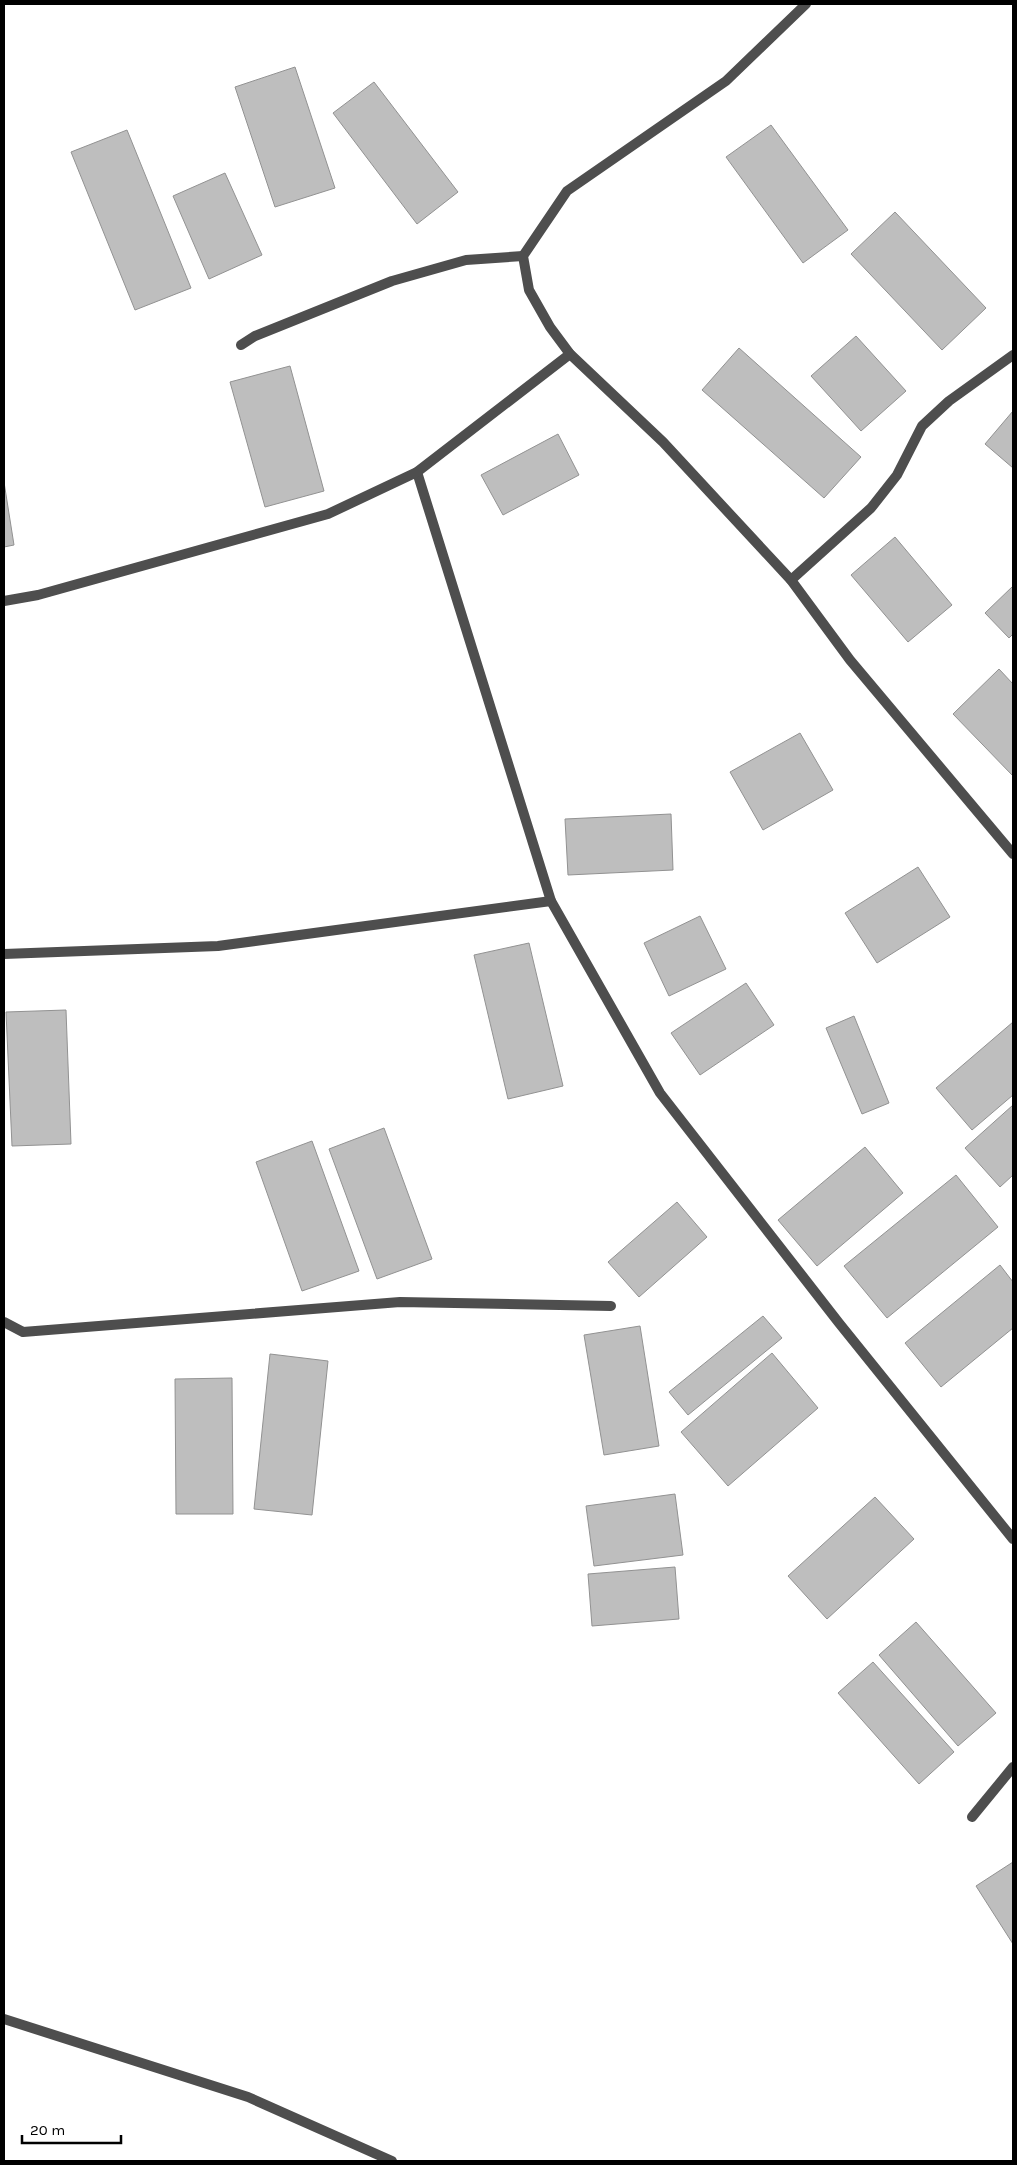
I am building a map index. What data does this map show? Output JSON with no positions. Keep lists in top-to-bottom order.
{
  "scale_bar": "20 m"
}
